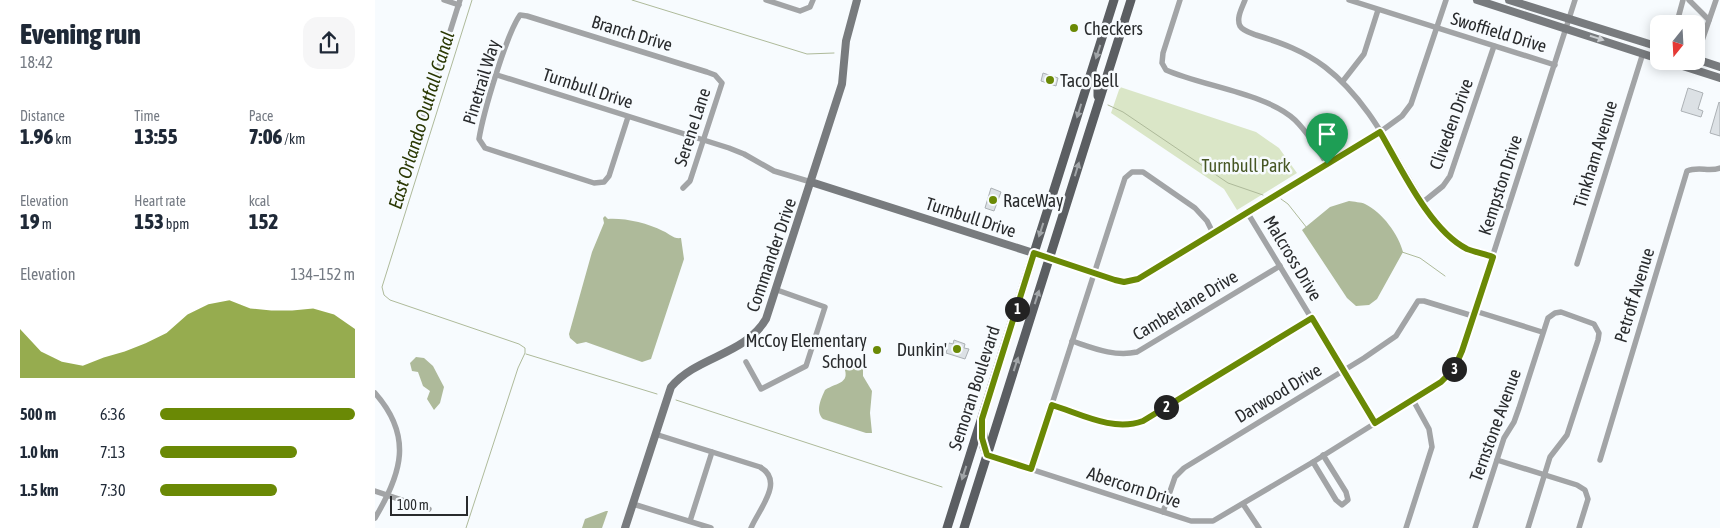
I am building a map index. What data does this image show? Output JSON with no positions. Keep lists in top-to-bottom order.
{
  "streets": {
    "main road": ["Semoran Boulevard"],
    "street": [
      "Swoffield Drive",
      "Branch Drive",
      "Pinetrail Way",
      "Turnbull Drive",
      "Cliveden Drive",
      "Serene Lane",
      "Tinkham Avenue",
      "Kempston Drive",
      "Commander Drive",
      "Malcross Drive",
      "Petroff Avenue",
      "Camberlane Drive",
      "Darwood Drive",
      "Ternstone Avenue",
      "Abercorn Drive"
    ]
  },
  "crossings": [
    ["Swoffield Drive", "Turnbull Drive"],
    ["Swoffield Drive", "Cliveden Drive"],
    ["Swoffield Drive", "Kempston Drive"],
    ["Branch Drive", "Pinetrail Way"],
    ["Branch Drive", "Serene Lane"],
    ["Pinetrail Way", "Turnbull Drive"],
    ["Turnbull Drive", "Serene Lane"],
    ["Turnbull Drive", "Commander Drive"],
    ["Turnbull Drive", "Malcross Drive"],
    ["Turnbull Drive", "Semoran Boulevard"],
    ["Kempston Drive", "Malcross Drive"],
    ["Kempston Drive", "Darwood Drive"],
    ["Kempston Drive", "Abercorn Drive"],
    ["Malcross Drive", "Camberlane Drive"],
    ["Malcross Drive", "Darwood Drive"],
    ["Semoran Boulevard", "Abercorn Drive"],
    ["Darwood Drive", "Ternstone Avenue"],
    ["Darwood Drive", "Abercorn Drive"]
  ],
  "water": ["East Orlando Outfall Canal"],
  "parks": ["Turnbull Park"],
  "places": [
    "Checkers",
    "Taco Bell",
    "RaceWay",
    "Dunkin'",
    "McCoy Elementary School"
  ],
  "scale_bar": "100 m",
  "north": "bottom",
  "page": {
    "heading": ["Evening run", "18:42"],
    "stats": [
      ["Distance", "1.96 km"],
      ["Time", "13:55"],
      ["Pace", "7:06 /km"],
      ["Elevation", "19 m"],
      ["Heart rate", "153 bpm"],
      ["kcal", "152"]
    ],
    "chart": ["Elevation", "134–152 m"],
    "pins": ["1", "3", "2"],
    "list": [
      {
        "name": "500 m",
        "note": "6:36"
      },
      {
        "name": "1.0 km",
        "note": "7:13"
      },
      {
        "name": "1.5 km",
        "note": "7:30"
      }
    ],
    "scale": "100 m"
  }
}
